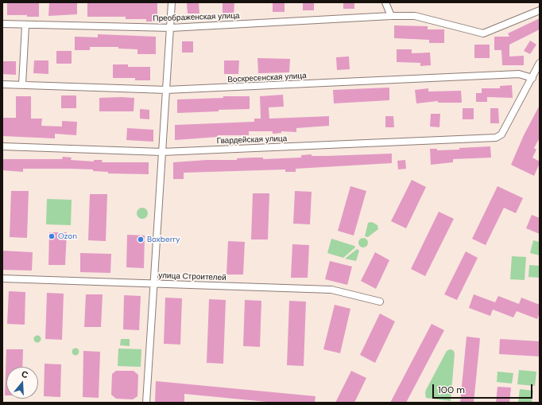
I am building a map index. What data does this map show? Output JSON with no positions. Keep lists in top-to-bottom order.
{
  "streets": {
    "street": [
      "Преображенская улица",
      "Воскресенская улица",
      "Гвардейская улица",
      "улица Строителей"
    ]
  },
  "crossings": [
    ["Воскресенская улица", "Гвардейская улица"]
  ],
  "places": ["Ozon", "Boxberry"],
  "scale_bar": "100 m",
  "north": "top"
}
